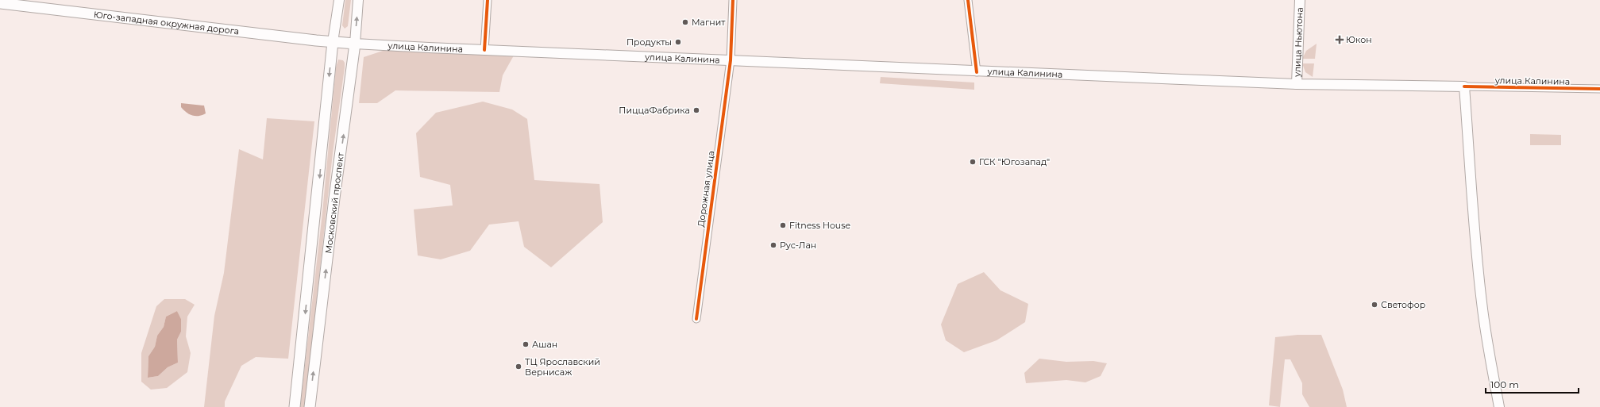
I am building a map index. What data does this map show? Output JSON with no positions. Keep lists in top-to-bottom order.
{
  "streets": {
    "highway": ["Юго-западная окружная дорога", "Московский проспект"],
    "main road": ["улица Ньютона", "улица Калинина"],
    "street": ["Дорожная улица"]
  },
  "crossings": [
    ["Юго-западная окружная дорога", "улица Калинина"],
    ["Юго-западная окружная дорога", "Московский проспект"],
    ["улица Ньютона", "улица Калинина"],
    ["улица Калинина", "Дорожная улица"],
    ["улица Калинина", "Московский проспект"]
  ],
  "places": {
    "other": [
      "Магнит",
      "Продукты",
      "ПиццаФабрика",
      "ГСК \"Югозапад\"",
      "Fitness House",
      "Рус-Лан",
      "Светофор",
      "Ашан",
      "ТЦ Ярославский Вернисаж"
    ],
    "health": ["Юкон"]
  },
  "scale_bar": "100 m"
}
